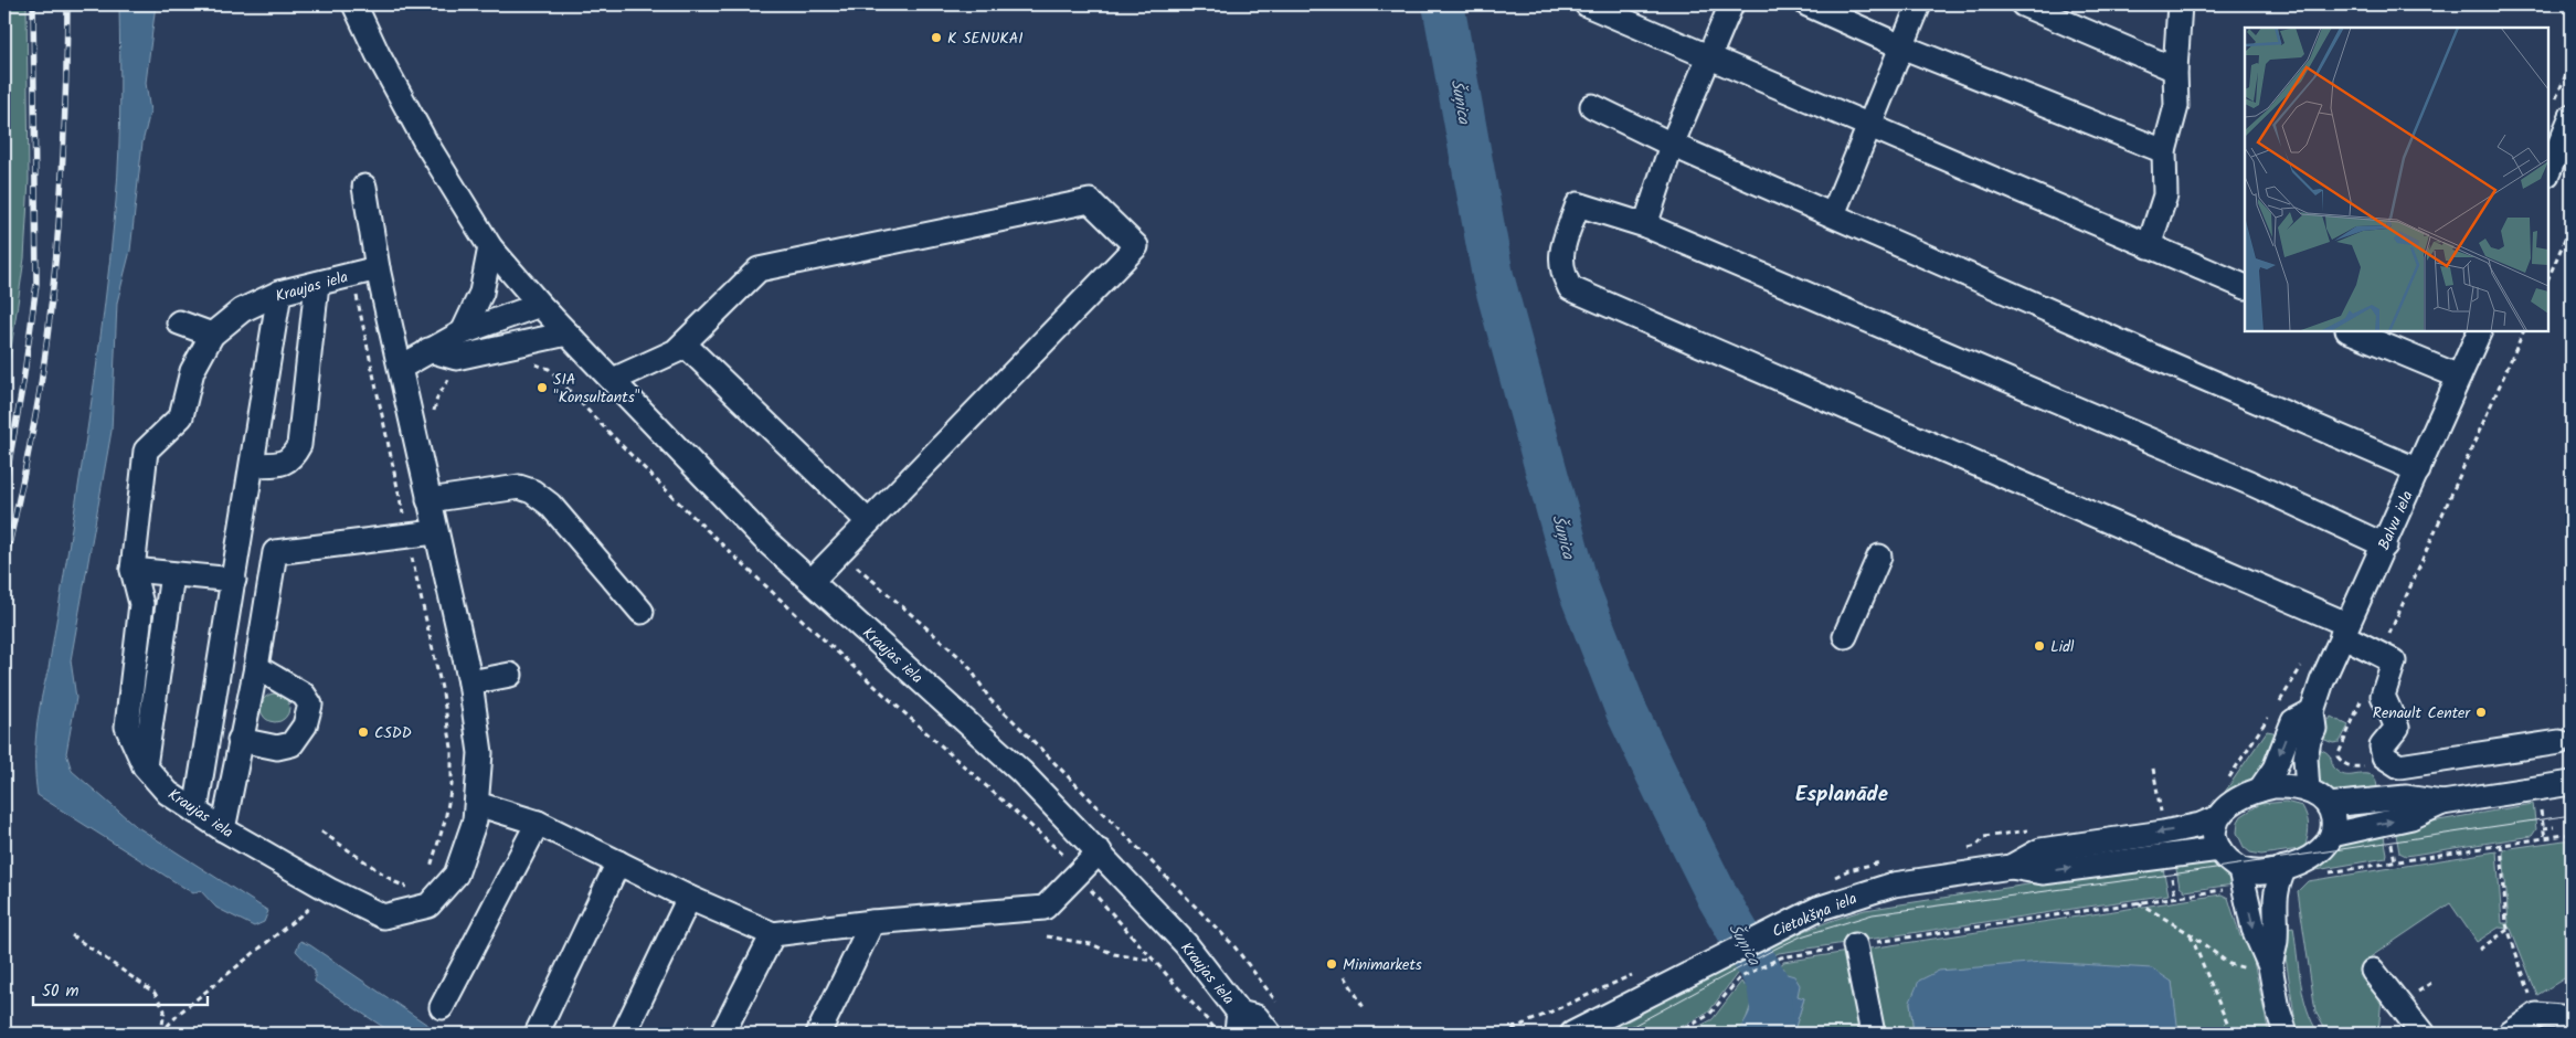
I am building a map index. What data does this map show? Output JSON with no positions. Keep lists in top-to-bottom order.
{
  "streets": {
    "street": ["Kraujas iela", "Balvu iela", "Cietokšņa iela"]
  },
  "crossings": [
    ["Balvu iela", "Cietokšņa iela"]
  ],
  "districts": ["Esplanāde"],
  "water": ["Šuņica"],
  "places": [
    "K SENUKAI",
    "SIA \"Konsultants\"",
    "Lidl",
    "Renault Center",
    "CSDD",
    "Minimarkets"
  ],
  "scale_bar": "50 m"
}
